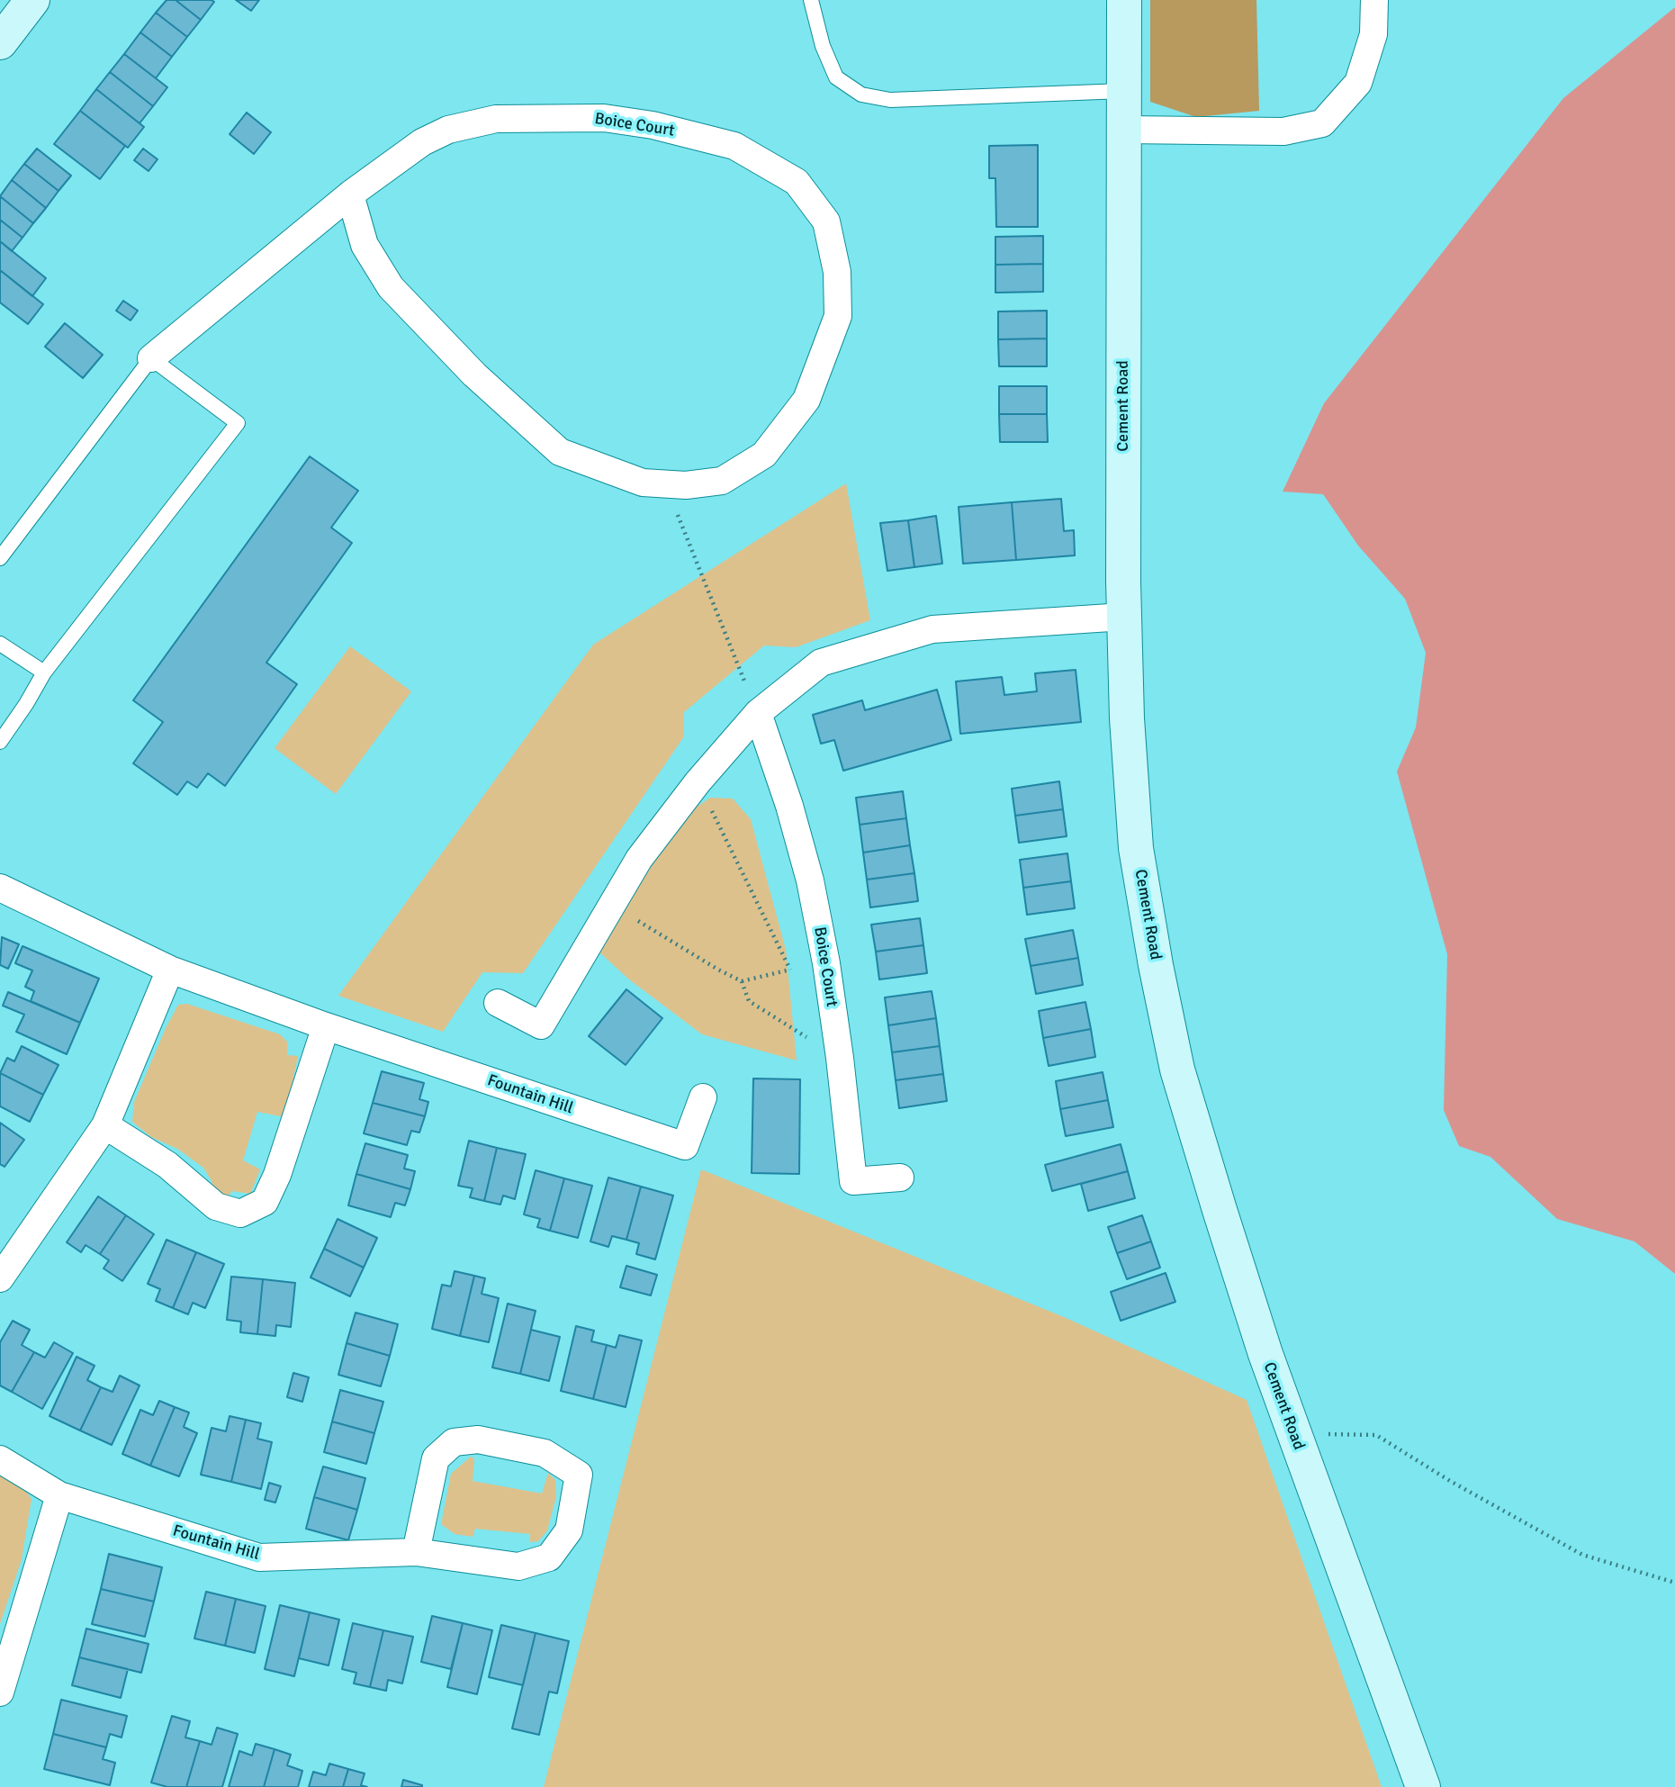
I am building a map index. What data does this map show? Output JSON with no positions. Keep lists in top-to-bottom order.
{
  "streets": {
    "street": ["Boice Court", "Cement Road", "Fountain Hill"]
  }
}
